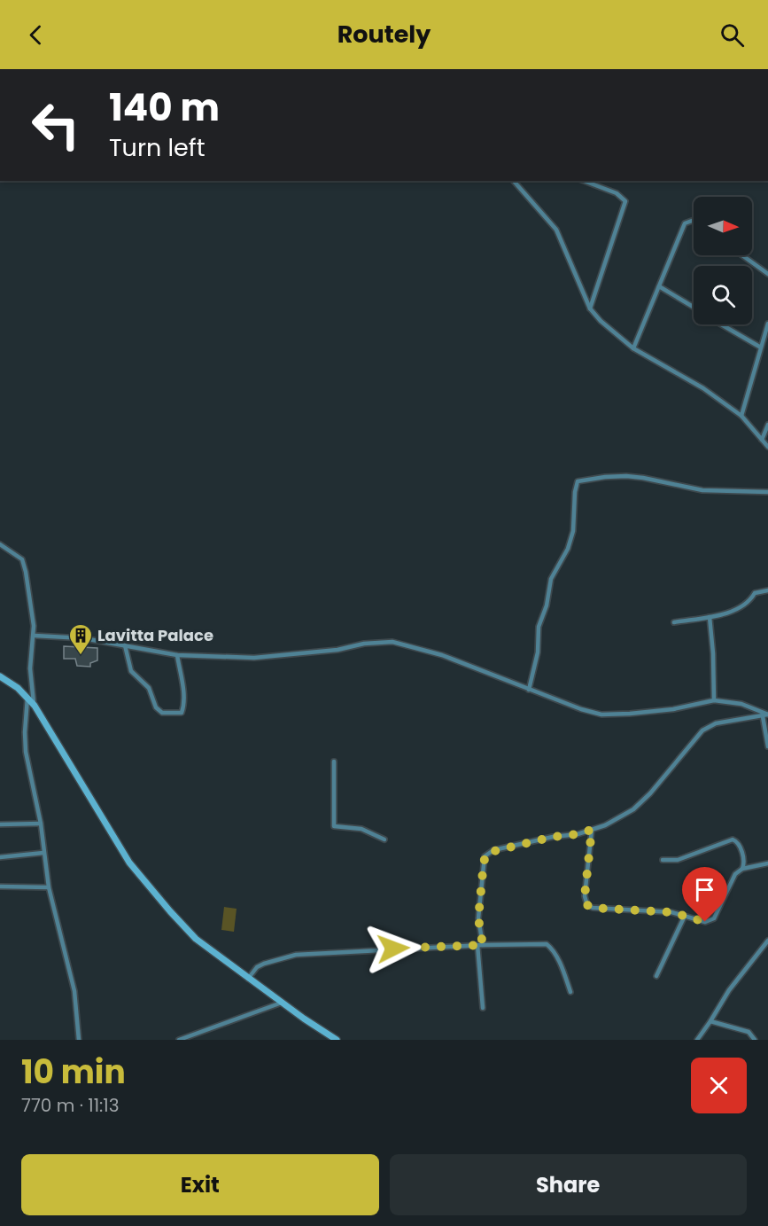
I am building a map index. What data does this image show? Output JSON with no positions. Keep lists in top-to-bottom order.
{
  "places": {
    "building": ["Lavitta Palace"]
  },
  "north": "right",
  "page": {
    "header": "Routely",
    "turn": ["140 m", "Turn left"],
    "heading": ["10 min", "770 m · 11:13"],
    "buttons": ["Exit", "Share"]
  }
}
